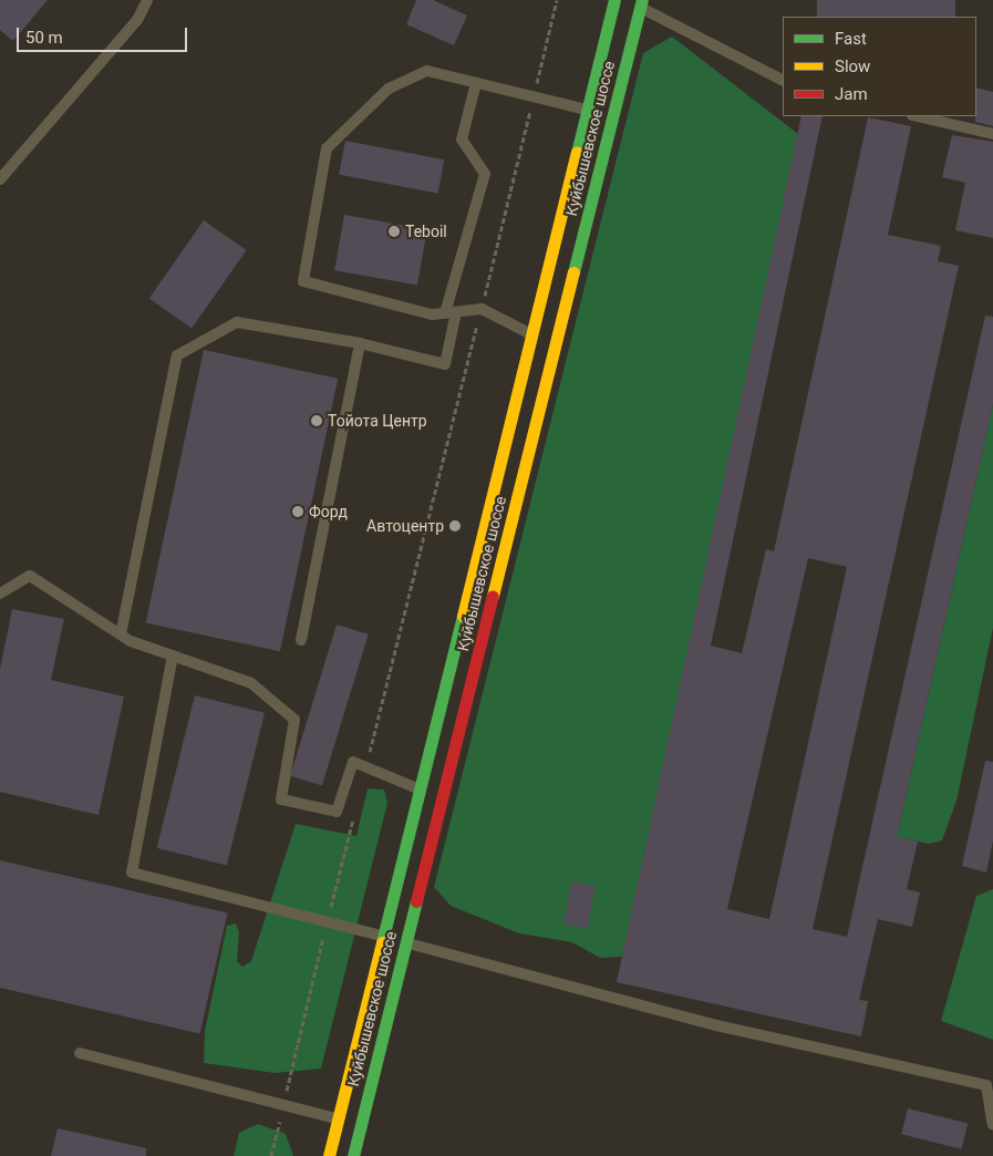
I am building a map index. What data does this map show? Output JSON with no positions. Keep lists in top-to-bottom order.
{
  "streets": {
    "main road": ["Куйбышевское шоссе"]
  },
  "places": [
    "Teboil",
    "Тойота Центр",
    "Форд",
    "Автоцентр"
  ],
  "legend": ["Fast", "Slow", "Jam"],
  "scale_bar": "50 m"
}
